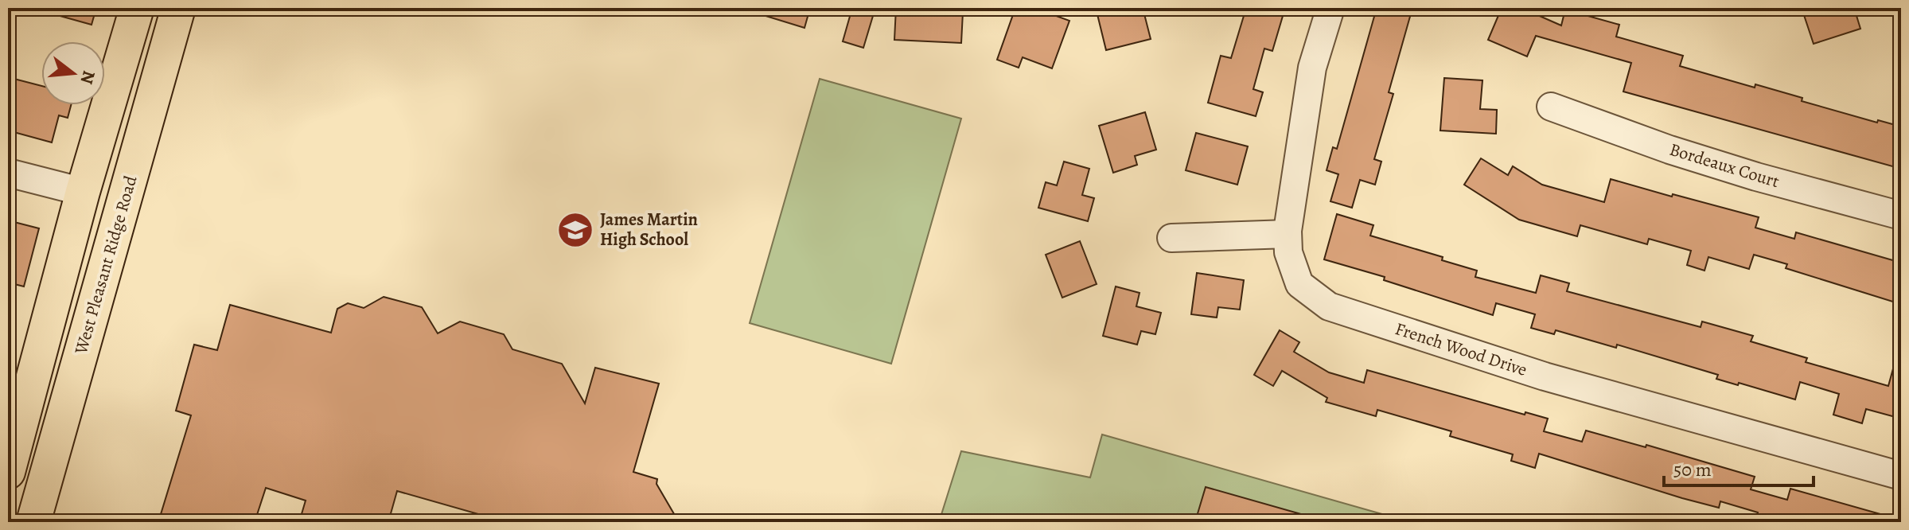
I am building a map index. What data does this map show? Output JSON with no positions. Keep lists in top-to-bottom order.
{
  "streets": {
    "main road": ["West Pleasant Ridge Road"],
    "street": ["Bordeaux Court", "French Wood Drive"]
  },
  "places": {
    "school or university": ["James Martin High School"]
  },
  "scale_bar": "50 m",
  "north": "right"
}
